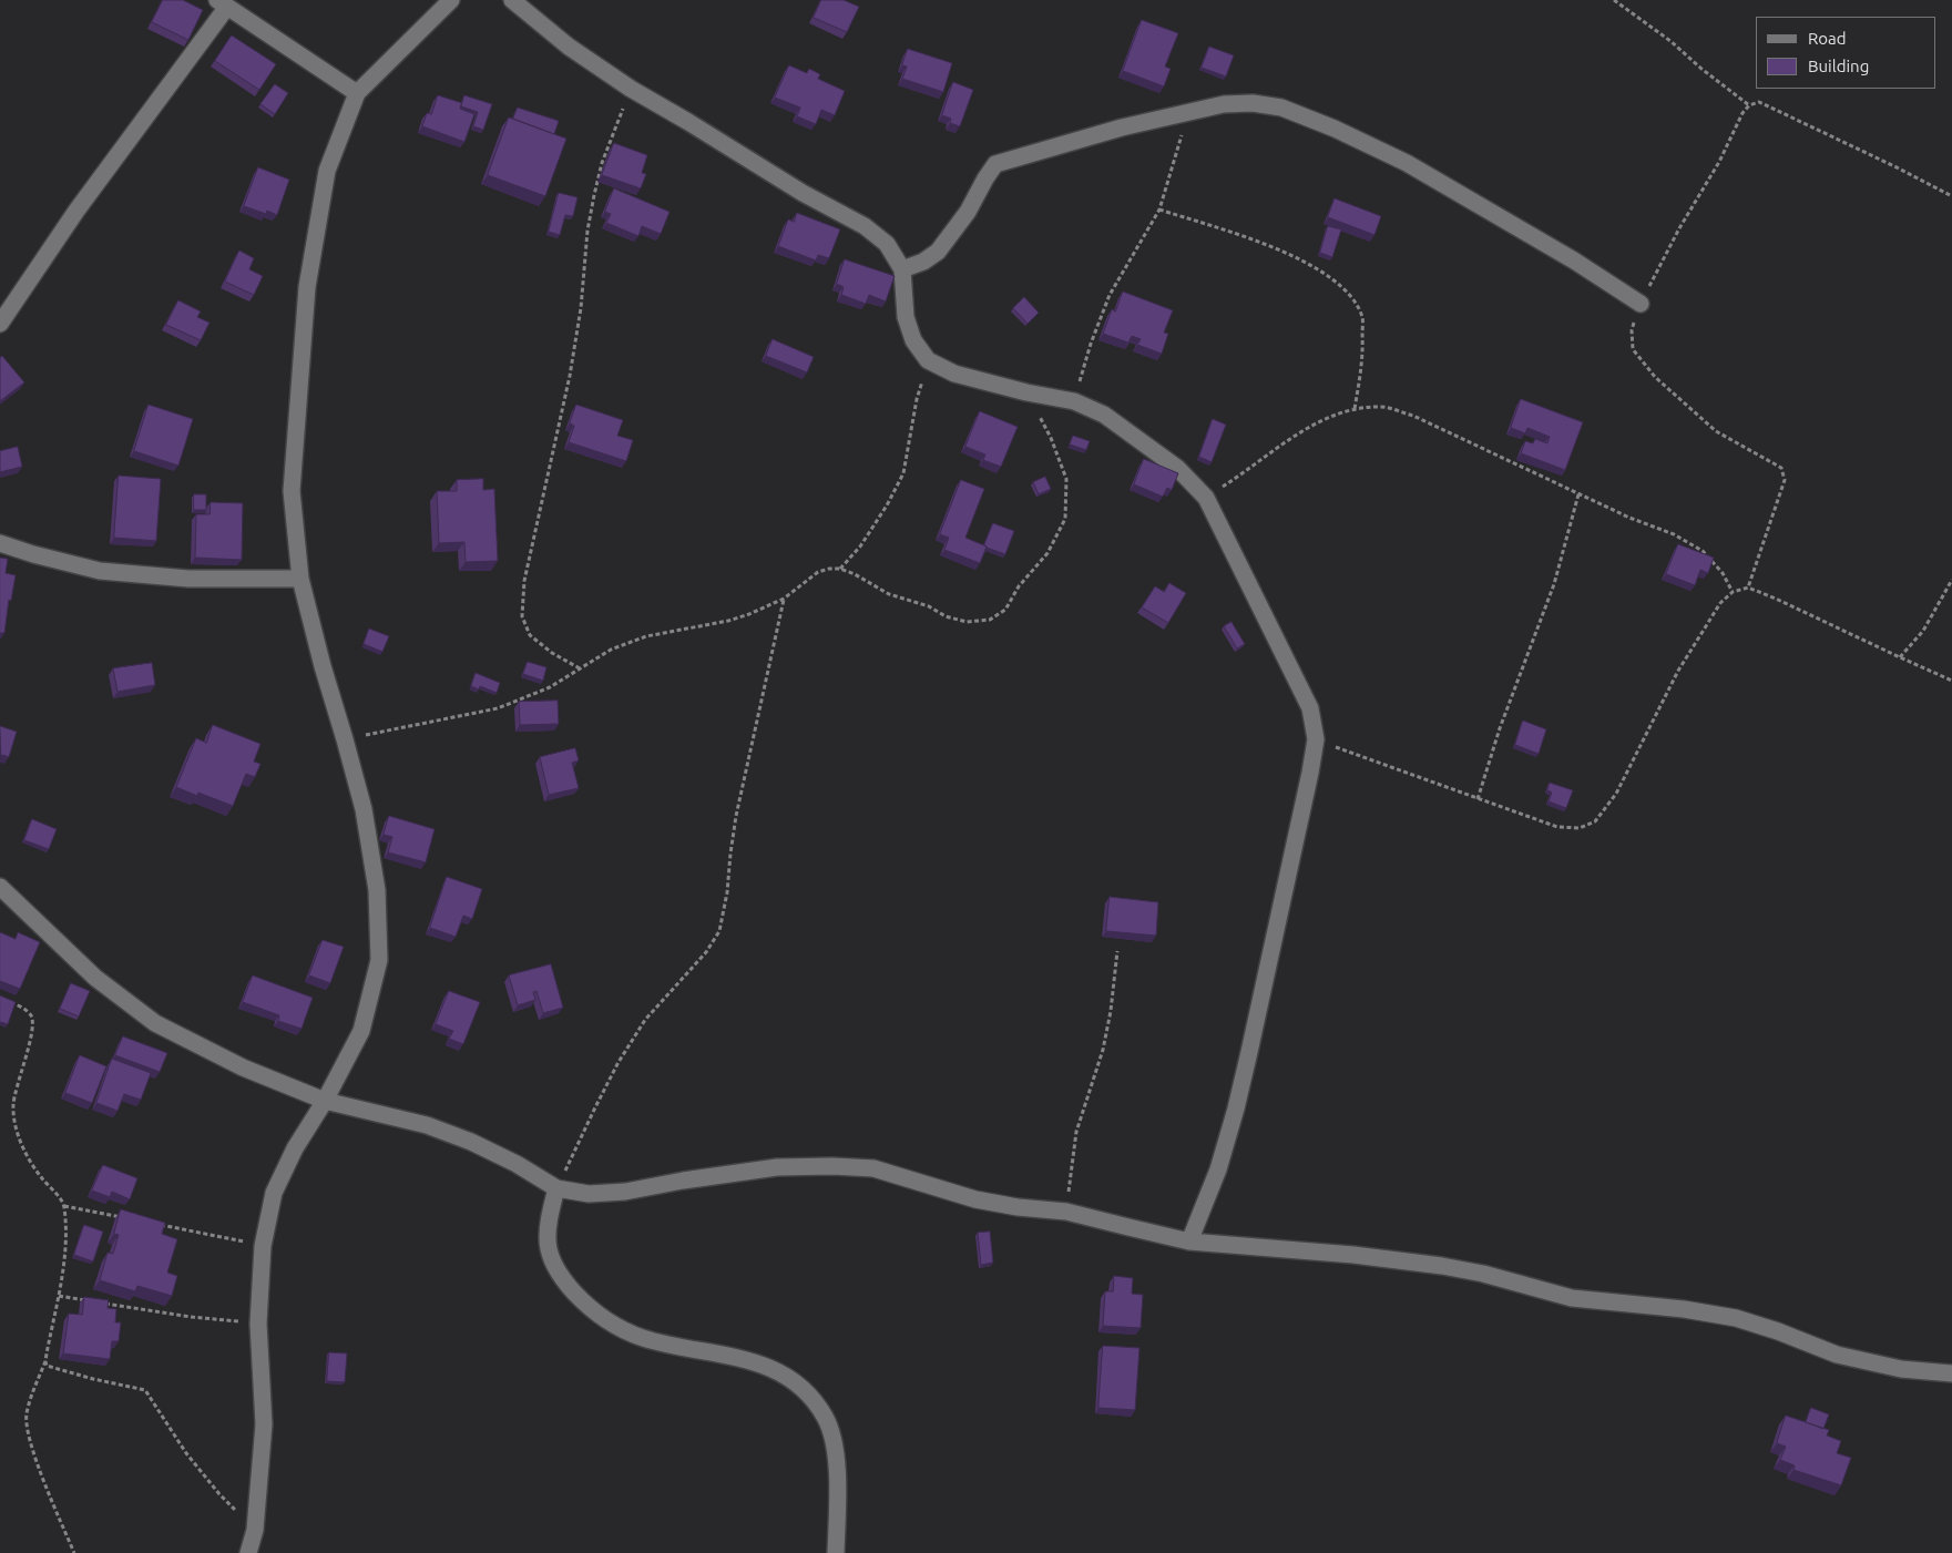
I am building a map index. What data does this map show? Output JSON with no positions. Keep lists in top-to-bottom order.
{
  "legend": ["Road", "Building"]
}
